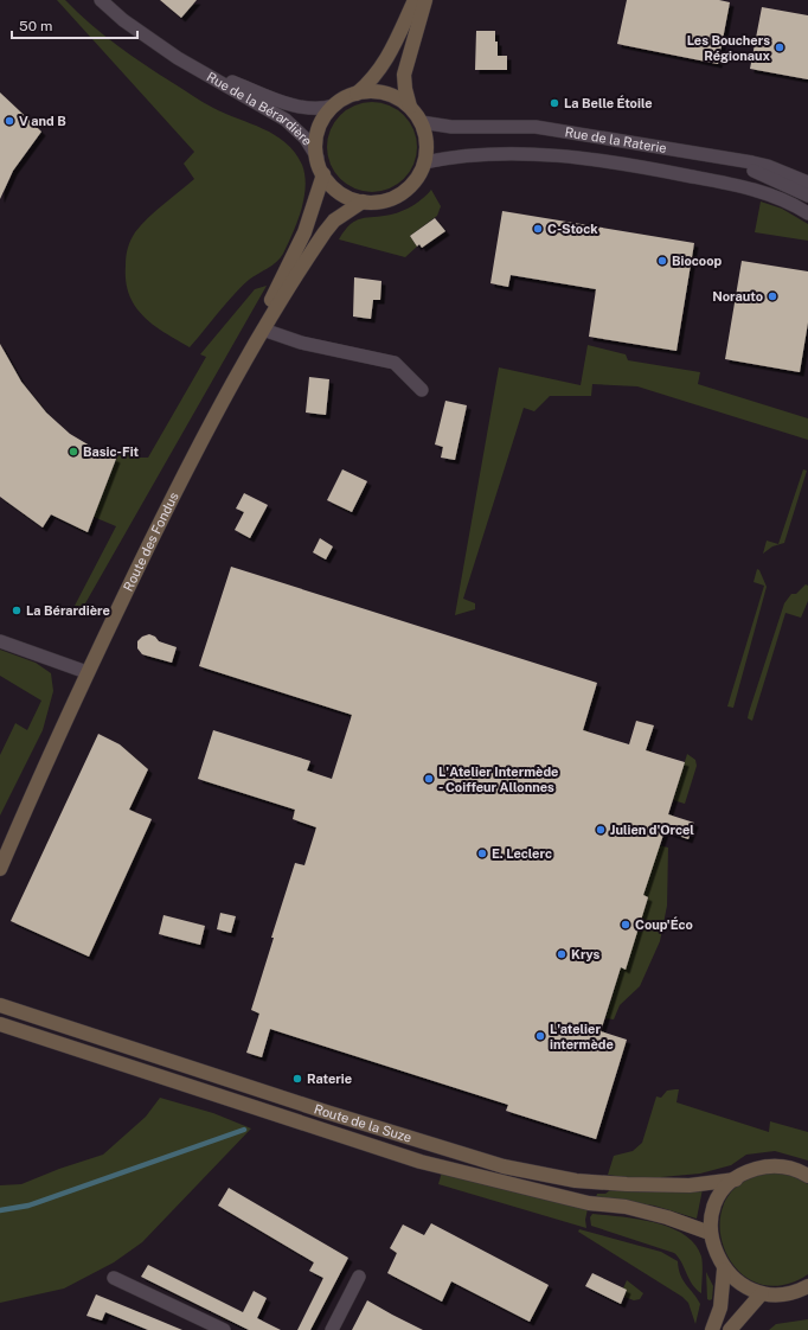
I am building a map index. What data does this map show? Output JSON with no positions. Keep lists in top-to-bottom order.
{
  "streets": {
    "main road": ["Route des Fondus", "Route de la Suze"],
    "street": ["Rue de la Bérardière", "Rue de la Raterie"]
  },
  "crossings": [
    ["Rue de la Bérardière", "Rue de la Raterie"],
    ["Rue de la Bérardière", "Route des Fondus"],
    ["Rue de la Raterie", "Route des Fondus"]
  ],
  "places": [
    "Les Bouchers Régionaux",
    "La Belle Étoile",
    "V and B",
    "C-Stock",
    "Biocoop",
    "Norauto",
    "Basic-Fit",
    "La Bérardière",
    "L'Atelier Intermède - Coiffeur Allonnes",
    "Julien d'Orcel",
    "E. Leclerc",
    "Coup'Éco",
    "Krys",
    "L'atelier intermède",
    "Raterie"
  ],
  "scale_bar": "50 m"
}
